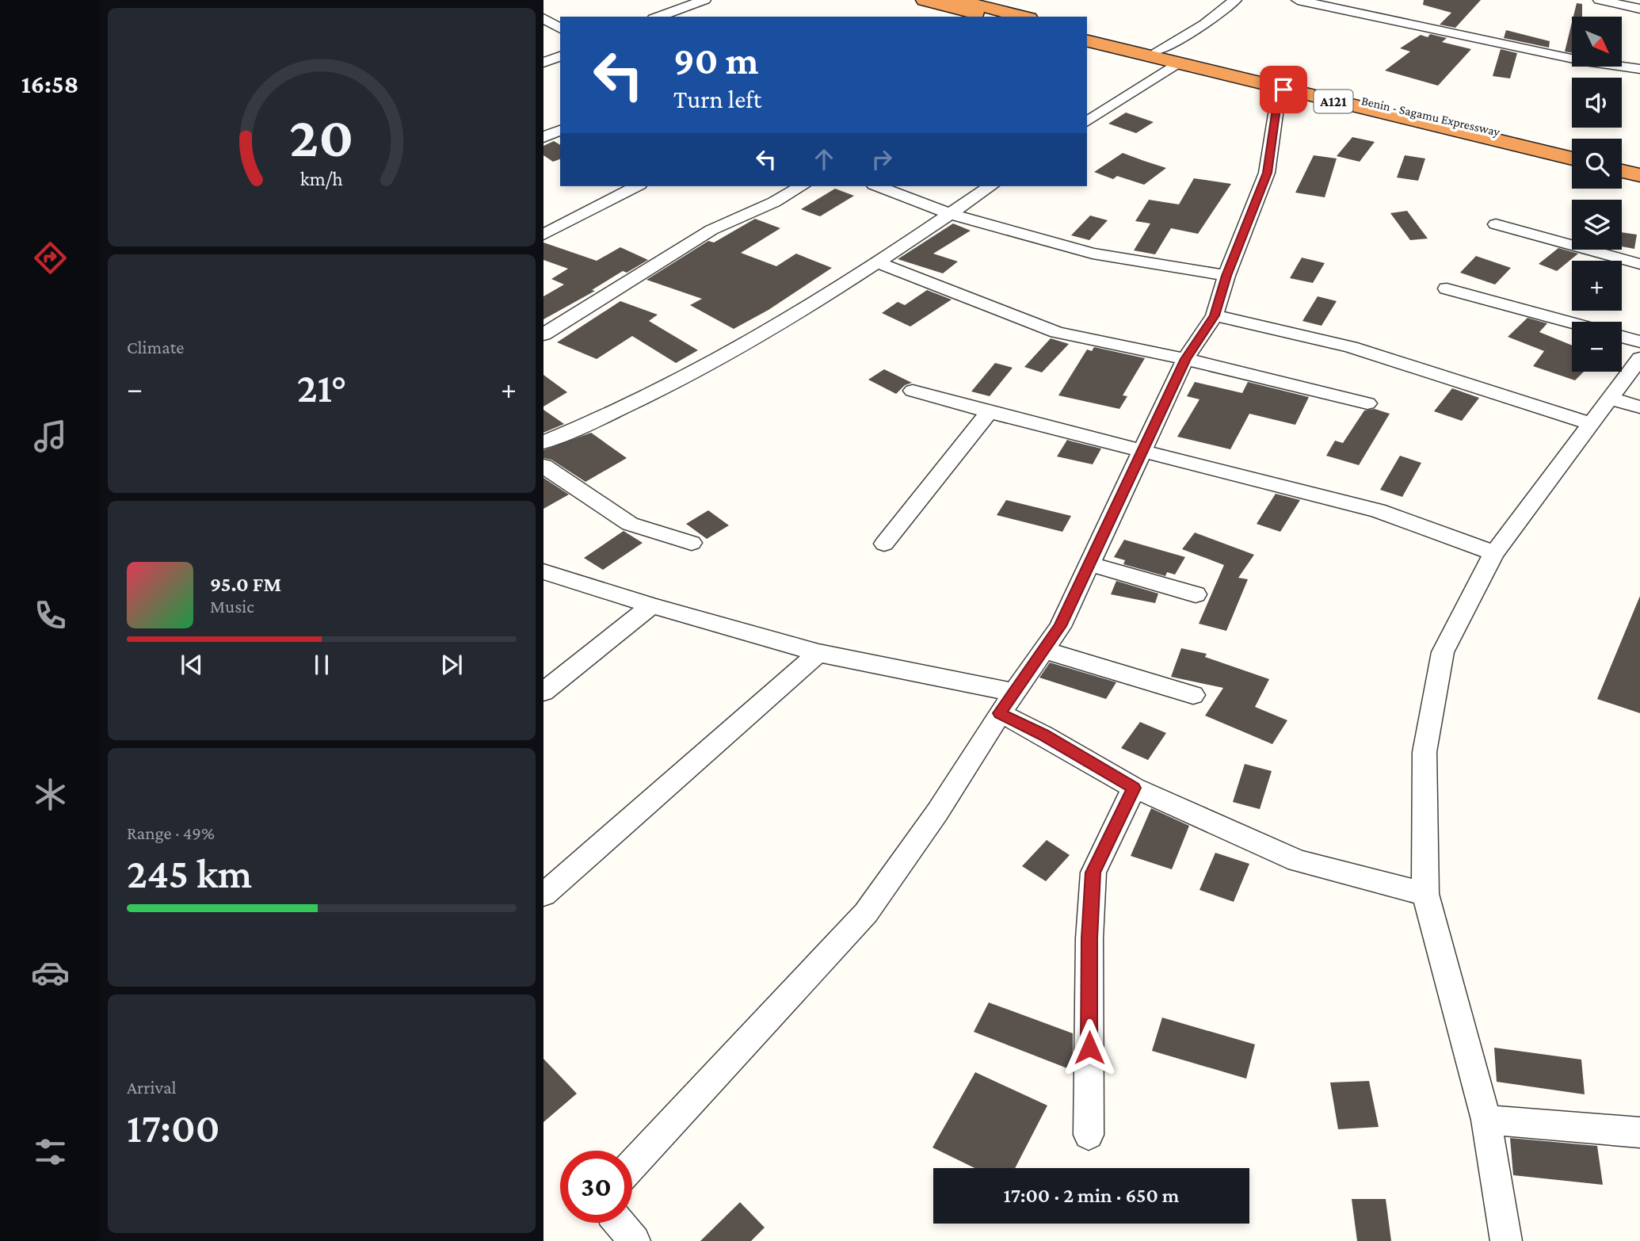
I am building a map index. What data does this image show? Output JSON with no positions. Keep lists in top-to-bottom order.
{
  "streets": {
    "highway": ["A121", "Benin - Sagamu Expressway"]
  },
  "north": "bottom right",
  "page": {
    "tabs": "16:58",
    "map_buttons": ["+", "−"],
    "turn": ["90 m", "Turn left"],
    "tile": [
      "Climate",
      ["Range · 49%", "245 km"],
      ["Arrival", "17:00"]
    ],
    "heat": ["−", "21°", "+"],
    "song": ["95.0 FM", "Music"],
    "limit": "30",
    "trip": "17:00 · 2 min · 650 m",
    "gauge": ["20", "km/h"]
  }
}
